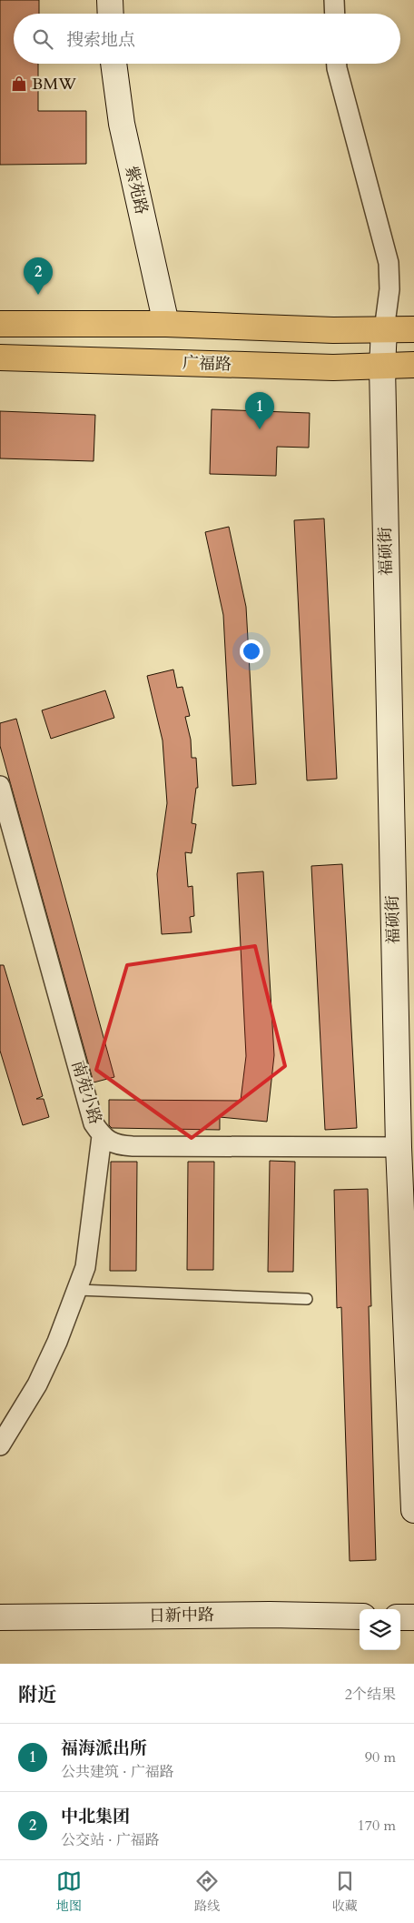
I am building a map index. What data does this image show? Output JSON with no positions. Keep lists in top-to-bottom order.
{
  "streets": {
    "main road": ["广福路"],
    "street": [
      "紫苑路",
      "福硕街",
      "南苑小路",
      "日新中路"
    ]
  },
  "crossings": [
    ["广福路", "福硕街"],
    ["福硕街", "南苑小路"]
  ],
  "places": {
    "shop": ["BMW"]
  },
  "page": {
    "search": "搜索地点",
    "pins": ["2", "1"],
    "heading": ["附近", "2个结果"],
    "list": [
      {
        "mark": "1",
        "name": "福海派出所",
        "note": "公共建筑 · 广福路",
        "value": "90 m"
      },
      {
        "mark": "2",
        "name": "中北集团",
        "note": "公交站 · 广福路",
        "value": "170 m"
      }
    ],
    "nav": ["地图", "路线", "收藏"]
  }
}
